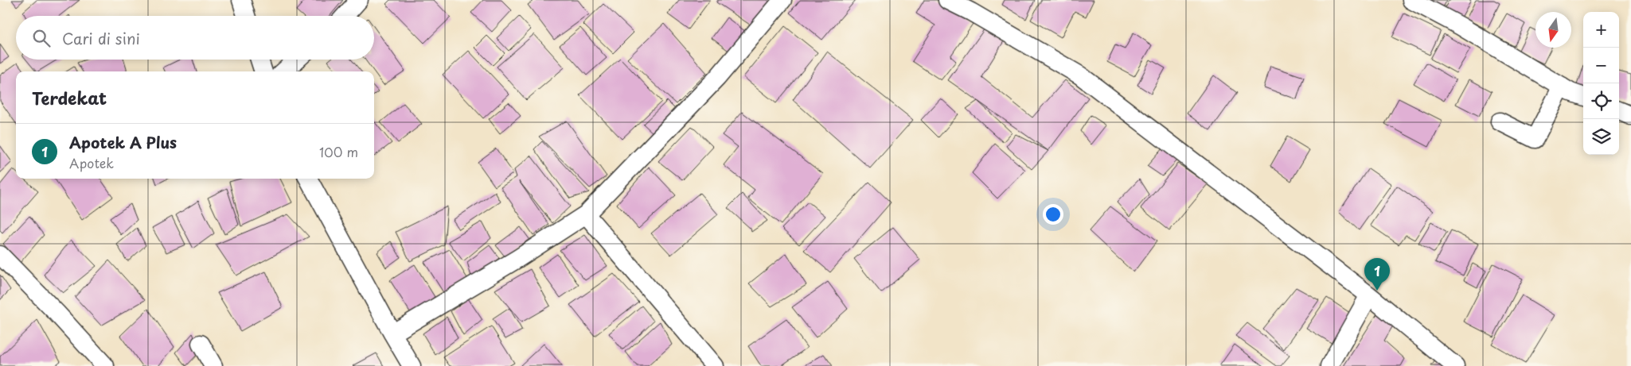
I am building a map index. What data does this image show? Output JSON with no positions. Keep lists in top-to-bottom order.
{
  "north": "bottom",
  "page": {
    "map_buttons": ["+", "−"],
    "search": "Cari di sini",
    "heading": "Terdekat",
    "list": [
      {
        "mark": "1",
        "name": "Apotek A Plus",
        "note": "Apotek",
        "value": "100 m"
      }
    ],
    "pins": "1"
  }
}
